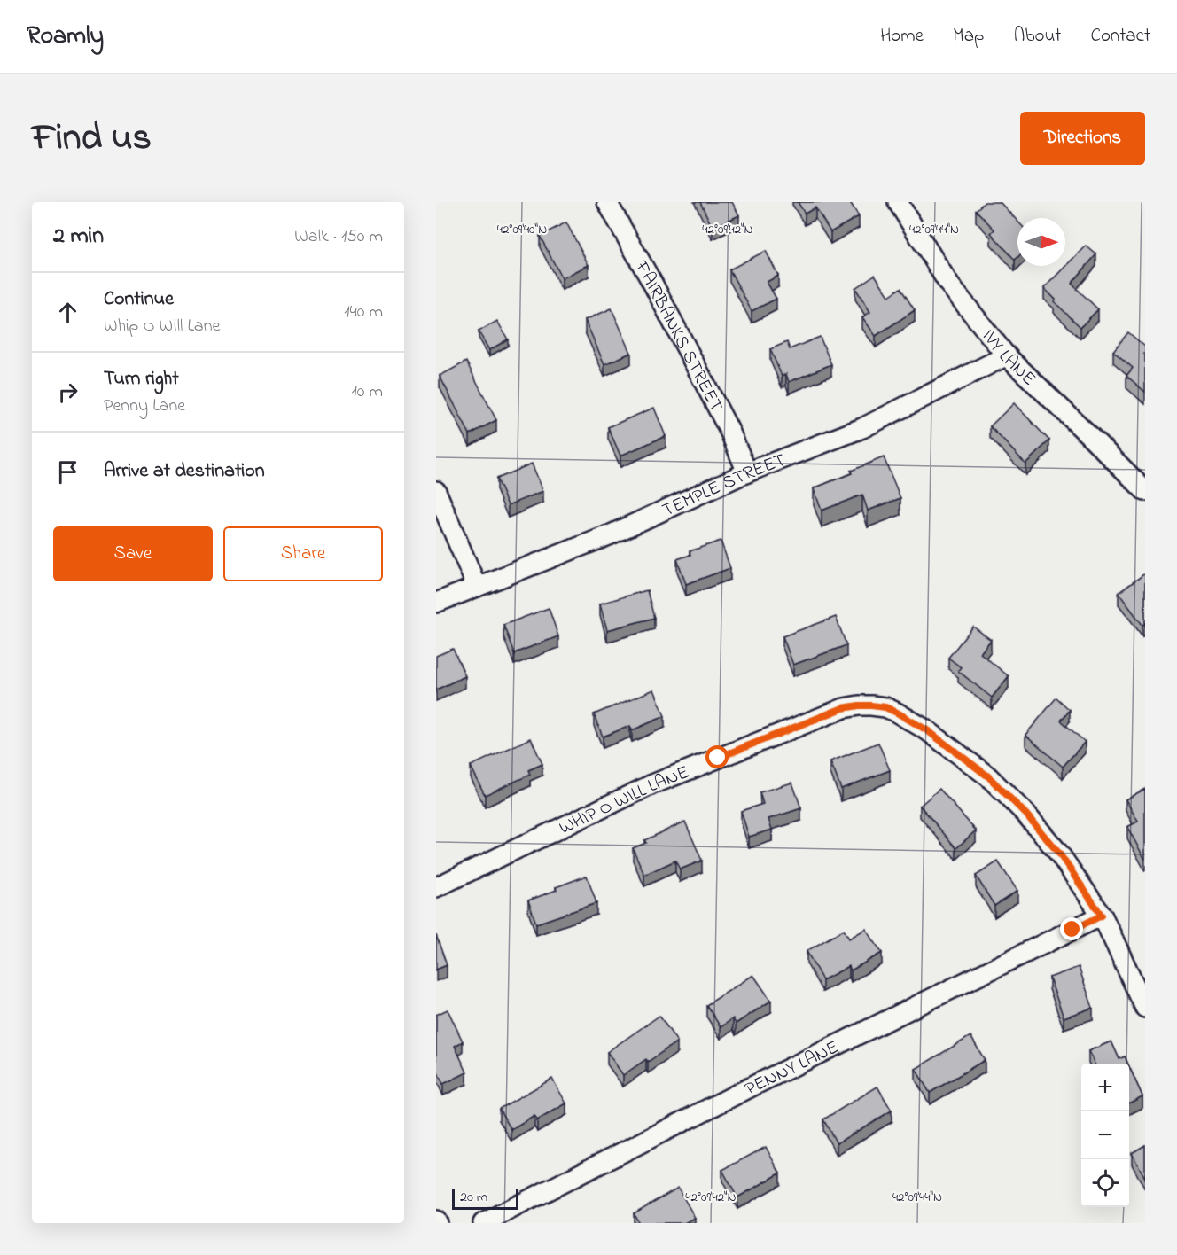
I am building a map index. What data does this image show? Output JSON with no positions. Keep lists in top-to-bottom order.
{
  "streets": {
    "street": [
      "FAIRBANKS STREET",
      "IVY LANE",
      "TEMPLE STREET",
      "WHIP O WILL LANE",
      "PENNY LANE"
    ]
  },
  "crossings": [
    ["FAIRBANKS STREET", "TEMPLE STREET"],
    ["IVY LANE", "TEMPLE STREET"],
    ["WHIP O WILL LANE", "PENNY LANE"]
  ],
  "scale_bar": "20 m",
  "north": "right",
  "page": {
    "header": "Roamly",
    "nav": [
      "Home",
      "Map",
      "About",
      "Contact"
    ],
    "title": "Find us",
    "buttons": [
      "Directions",
      ["Save", "Share"]
    ],
    "heading": ["2 min", "Walk · 150 m"],
    "list": [
      ["Continue", "Whip O Will Lane", "140 m"],
      ["Turn right", "Penny Lane", "10 m"],
      "Arrive at destination"
    ],
    "map_buttons": ["+", "−"],
    "scale": "20 m"
  },
  "coordinates": ["42°09'40\"N", "42°09'42\"N", "42°09'44\"N"]
}
